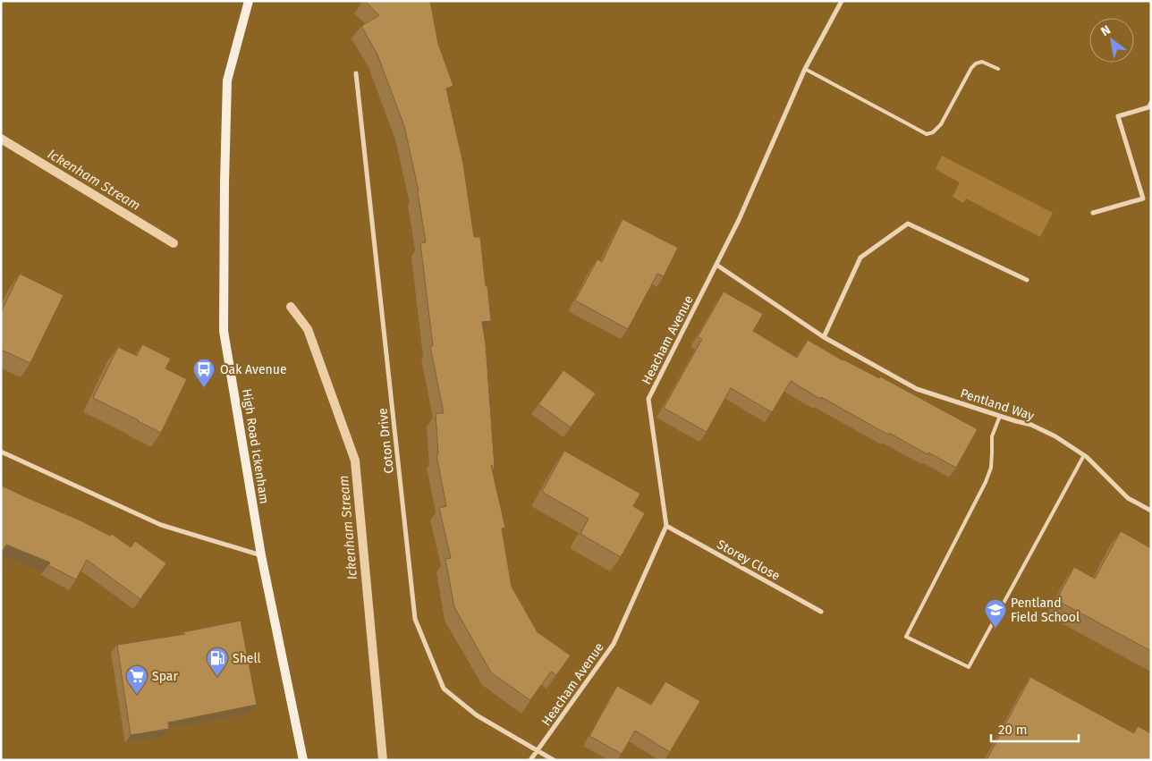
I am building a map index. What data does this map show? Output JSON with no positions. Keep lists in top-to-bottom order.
{
  "streets": {
    "main road": ["High Road Ickenham"],
    "street": [
      "Heacham Avenue",
      "Pentland Way",
      "Coton Drive",
      "Storey Close"
    ]
  },
  "crossings": [
    ["Heacham Avenue", "Pentland Way"],
    ["Heacham Avenue", "Coton Drive"],
    ["Heacham Avenue", "Storey Close"]
  ],
  "water": ["Ickenham Stream"],
  "places": {
    "bus stop": ["Oak Avenue"],
    "school or university": ["Pentland Field School"],
    "fuel station": ["Shell"],
    "supermarket": ["Spar"]
  },
  "scale_bar": "20 m",
  "north": "top left"
}
